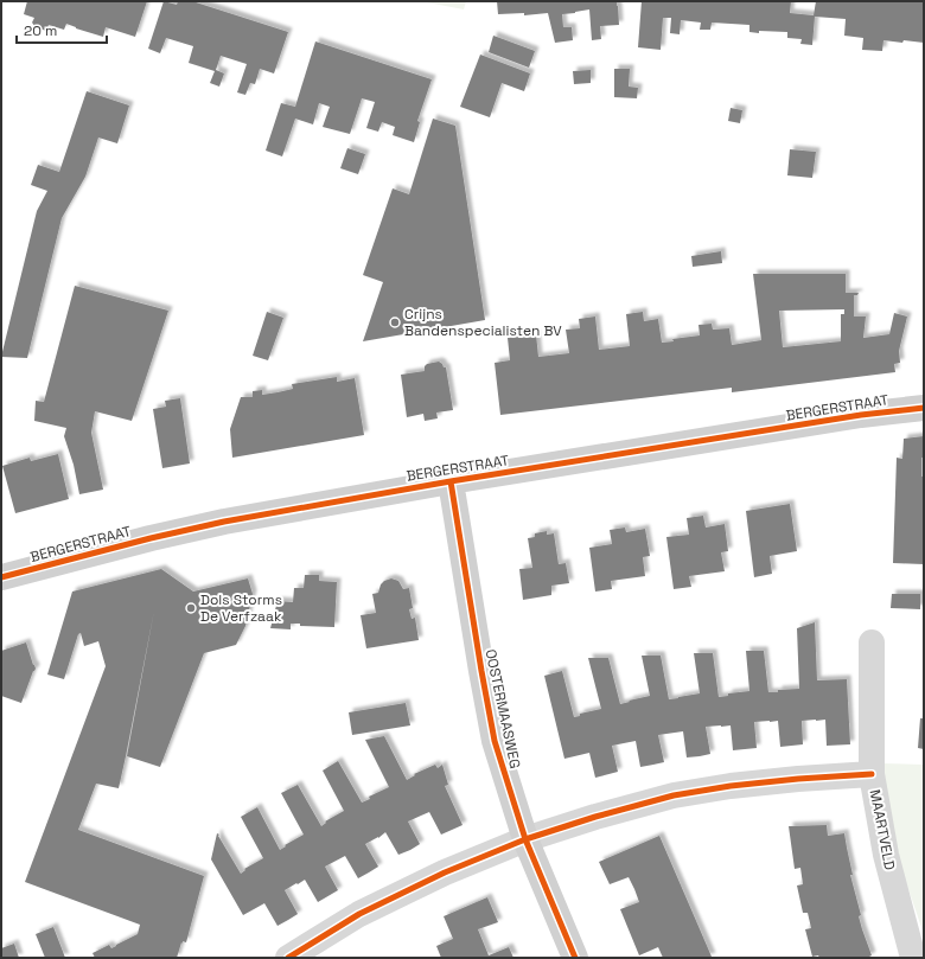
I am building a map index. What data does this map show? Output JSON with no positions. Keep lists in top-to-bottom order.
{
  "streets": {
    "street": ["BERGERSTRAAT", "OOSTERMAASWEG", "MAARTVELD"]
  },
  "crossings": [
    ["BERGERSTRAAT", "OOSTERMAASWEG"]
  ],
  "places": ["Crijns Bandenspecialisten BV", "Dols Storms De Verfzaak"],
  "scale_bar": "20 m"
}
